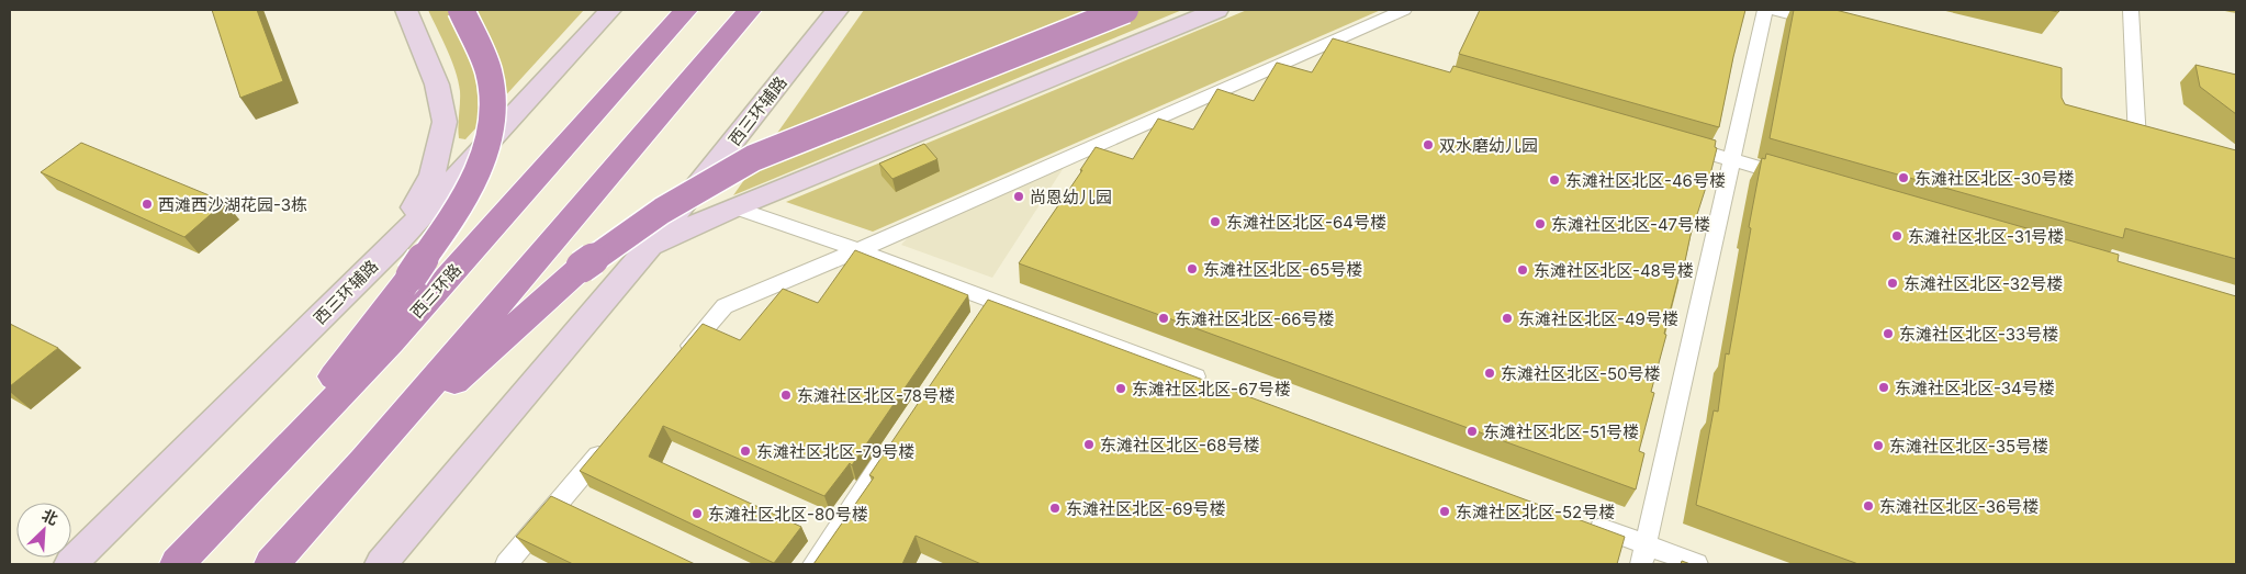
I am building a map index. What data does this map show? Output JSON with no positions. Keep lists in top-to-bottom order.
{
  "streets": {
    "highway": ["西三环路"],
    "main road": ["西三环辅路"]
  },
  "places": [
    "双水磨幼儿园",
    "东滩社区北区-30号楼",
    "东滩社区北区-46号楼",
    "尚恩幼儿园",
    "西滩西沙湖花园-3栋",
    "东滩社区北区-64号楼",
    "东滩社区北区-47号楼",
    "东滩社区北区-31号楼",
    "东滩社区北区-65号楼",
    "东滩社区北区-48号楼",
    "东滩社区北区-32号楼",
    "东滩社区北区-66号楼",
    "东滩社区北区-49号楼",
    "东滩社区北区-33号楼",
    "东滩社区北区-50号楼",
    "东滩社区北区-34号楼",
    "东滩社区北区-67号楼",
    "东滩社区北区-78号楼",
    "东滩社区北区-51号楼",
    "东滩社区北区-68号楼",
    "东滩社区北区-35号楼",
    "东滩社区北区-79号楼",
    "东滩社区北区-36号楼",
    "东滩社区北区-69号楼",
    "东滩社区北区-52号楼",
    "东滩社区北区-80号楼"
  ],
  "north": "top right"
}
